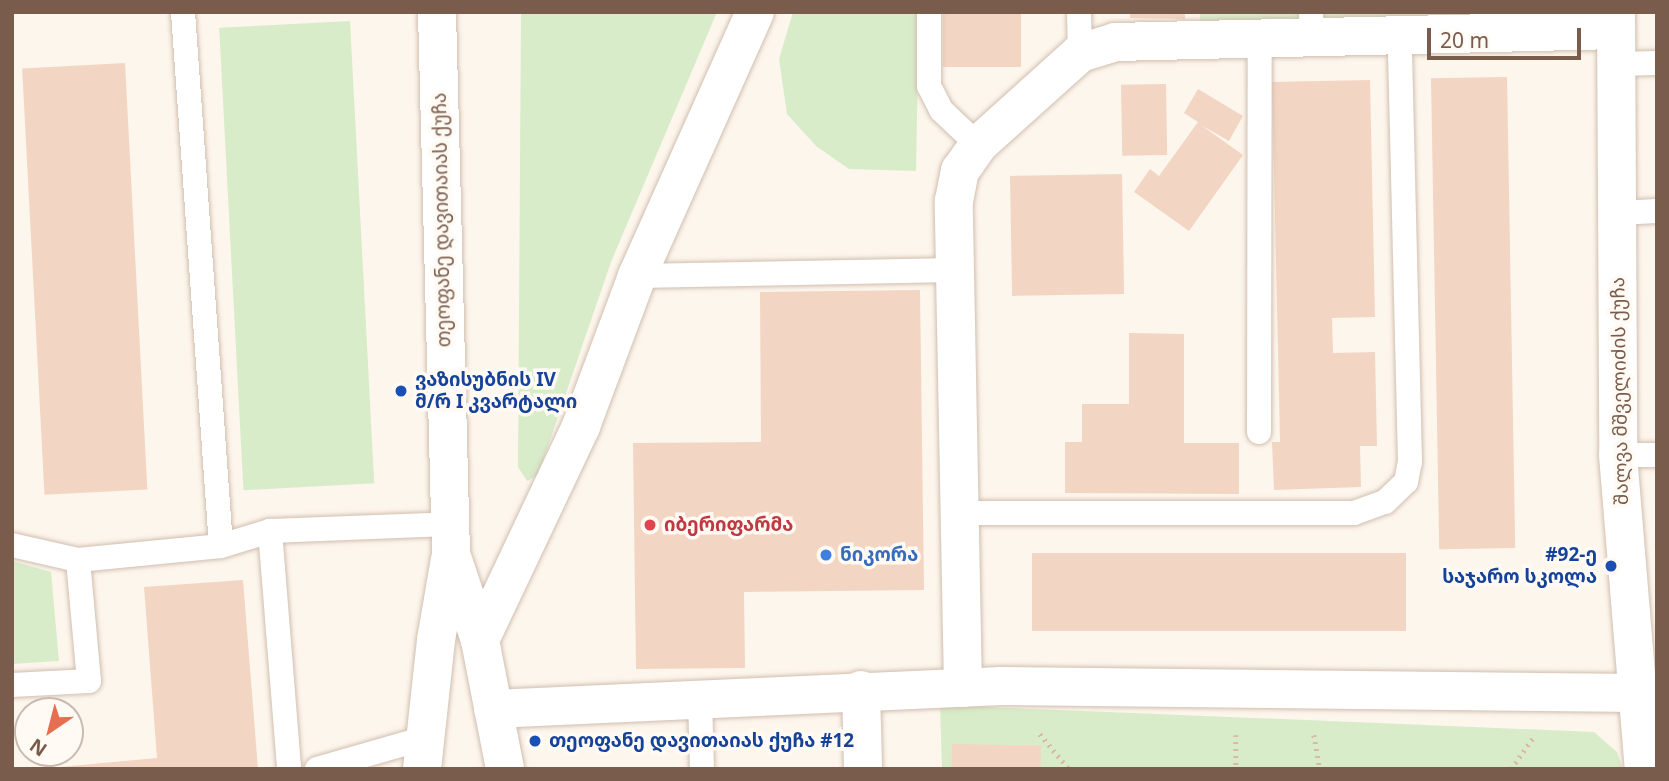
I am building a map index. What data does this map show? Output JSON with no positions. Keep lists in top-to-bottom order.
{
  "streets": {
    "street": ["თეოფანე დავითაიას ქუჩა", "შალვა მშველიძის ქუჩა"]
  },
  "places": [
    "ვაზისუბნის IV მ/რ I კვარტალი",
    "იბერიფარმა",
    "ნიკორა",
    "#92-ე საჯარო სკოლა",
    "თეოფანე დავითაიას ქუჩა #12"
  ],
  "scale_bar": "20 m",
  "north": "bottom left"
}
